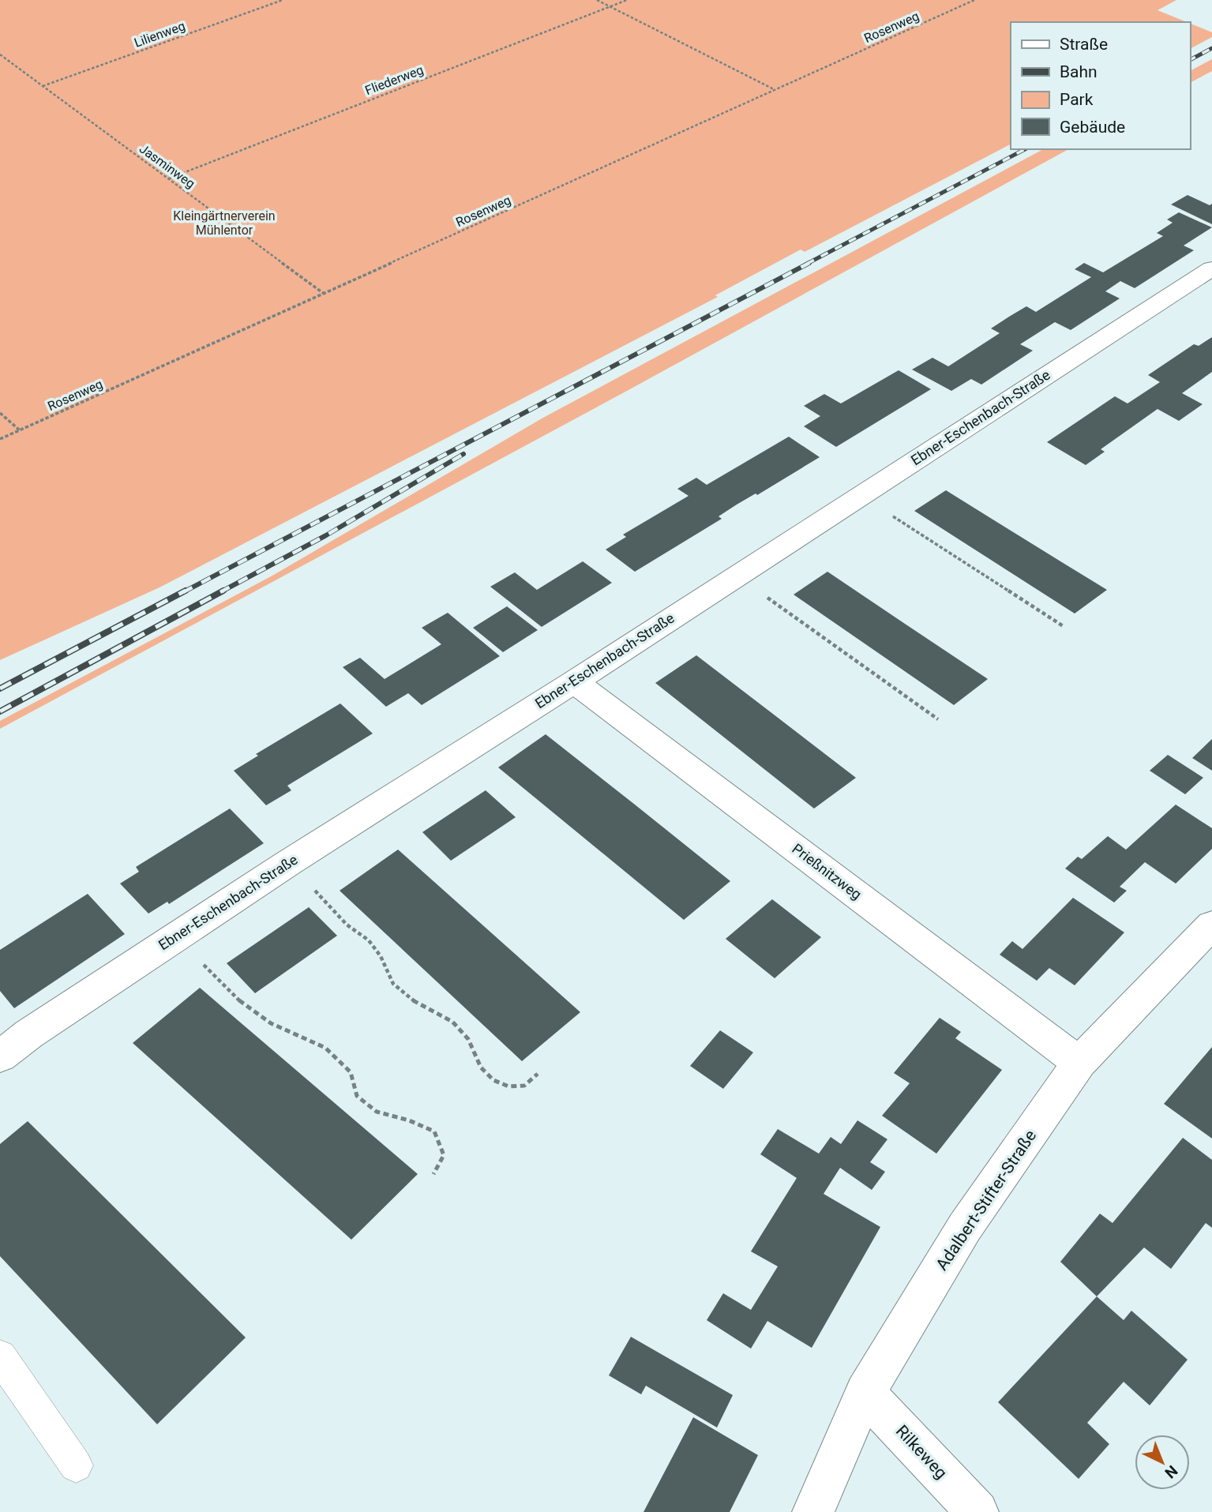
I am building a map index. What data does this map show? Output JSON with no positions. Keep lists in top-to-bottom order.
{
  "streets": {
    "street": [
      "Ebner-Eschenbach-Straße",
      "Prießnitzweg",
      "Adalbert-Stifter-Straße",
      "Rilkeweg"
    ],
    "path": [
      "Rosenweg",
      "Lilienweg",
      "Fliederweg",
      "Jasminweg"
    ]
  },
  "crossings": [
    ["Rosenweg", "Jasminweg"],
    ["Lilienweg", "Jasminweg"],
    ["Fliederweg", "Jasminweg"],
    ["Ebner-Eschenbach-Straße", "Prießnitzweg"],
    ["Prießnitzweg", "Adalbert-Stifter-Straße"],
    ["Adalbert-Stifter-Straße", "Rilkeweg"]
  ],
  "parks": ["Kleingärtnerverein Mühlentor"],
  "legend": [
    "Straße",
    "Bahn",
    "Park",
    "Gebäude"
  ],
  "north": "bottom right"
}
